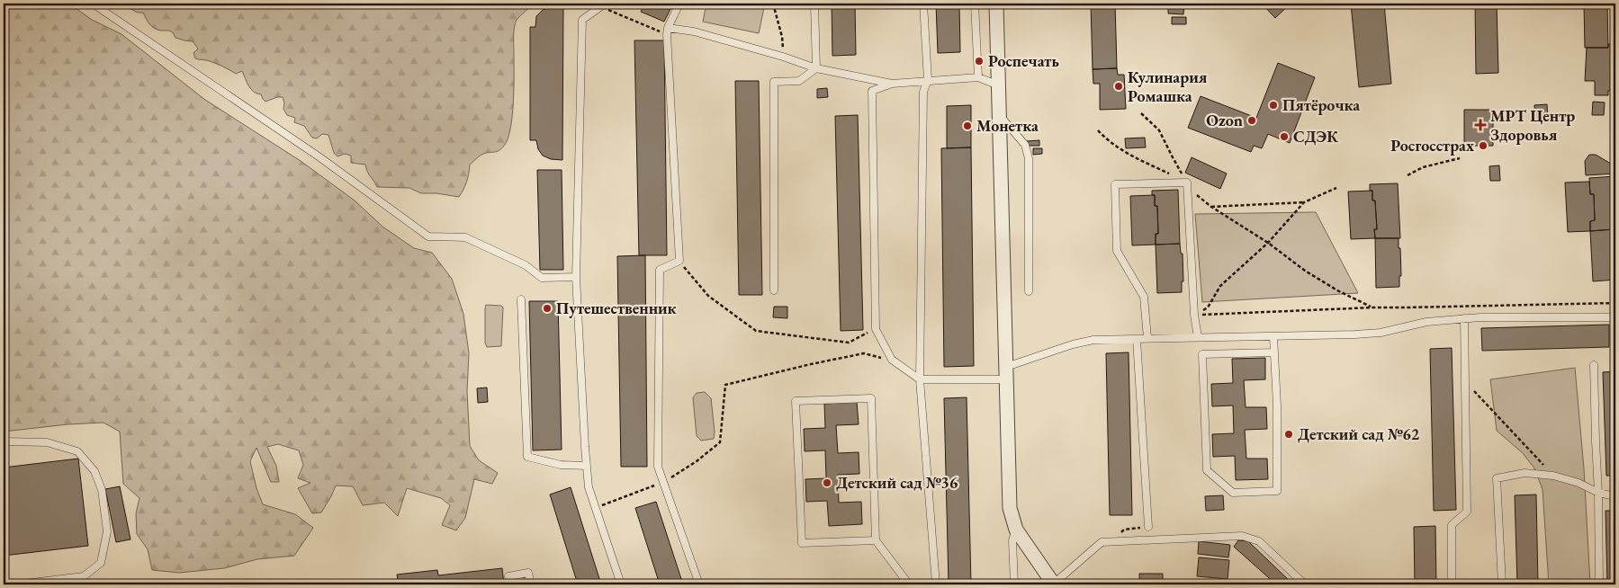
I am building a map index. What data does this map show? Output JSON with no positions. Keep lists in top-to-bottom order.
{
  "places": {
    "other": [
      "Роспечать",
      "Кулинария Ромашка",
      "Пятёрочка",
      "Ozon",
      "Монетка",
      "СДЭК",
      "Росгосстрах",
      "Путешественник",
      "Детский сад №62",
      "Детский сад №36"
    ],
    "health": ["МРТ Центр Здоровья"]
  }
}
